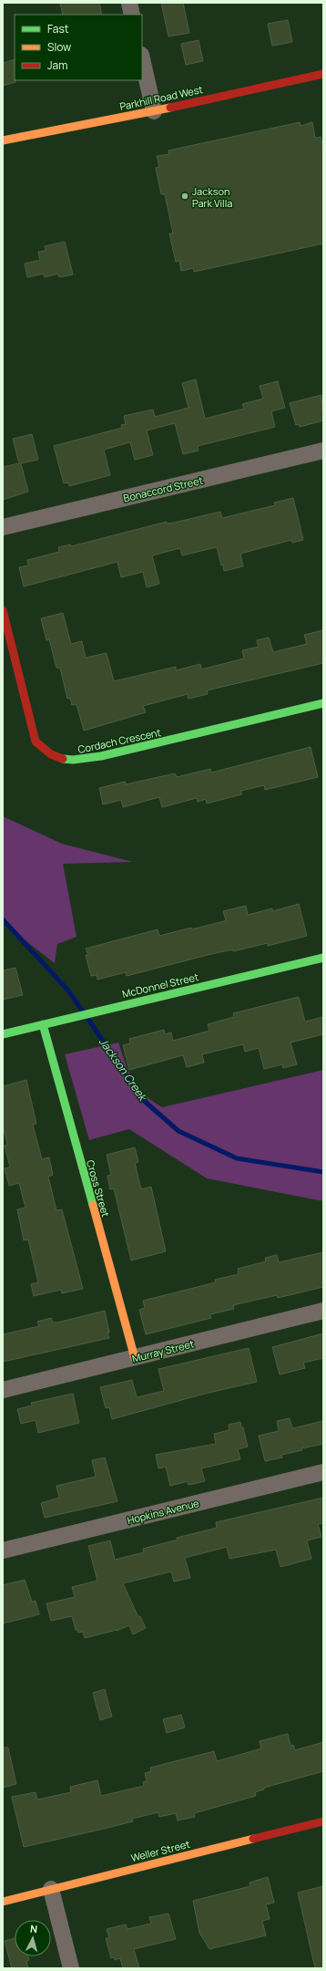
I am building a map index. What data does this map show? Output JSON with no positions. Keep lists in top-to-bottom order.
{
  "streets": {
    "street": [
      "Parkhill Road West",
      "Bonaccord Street",
      "Cordach Crescent",
      "McDonnel Street",
      "Cross Street",
      "Murray Street",
      "Hopkins Avenue",
      "Weller Street"
    ]
  },
  "crossings": [
    ["McDonnel Street", "Cross Street"],
    ["Cross Street", "Murray Street"]
  ],
  "water": ["Jackson Creek"],
  "places": ["Jackson Park Villa"],
  "legend": ["Fast", "Slow", "Jam"],
  "north": "top"
}
